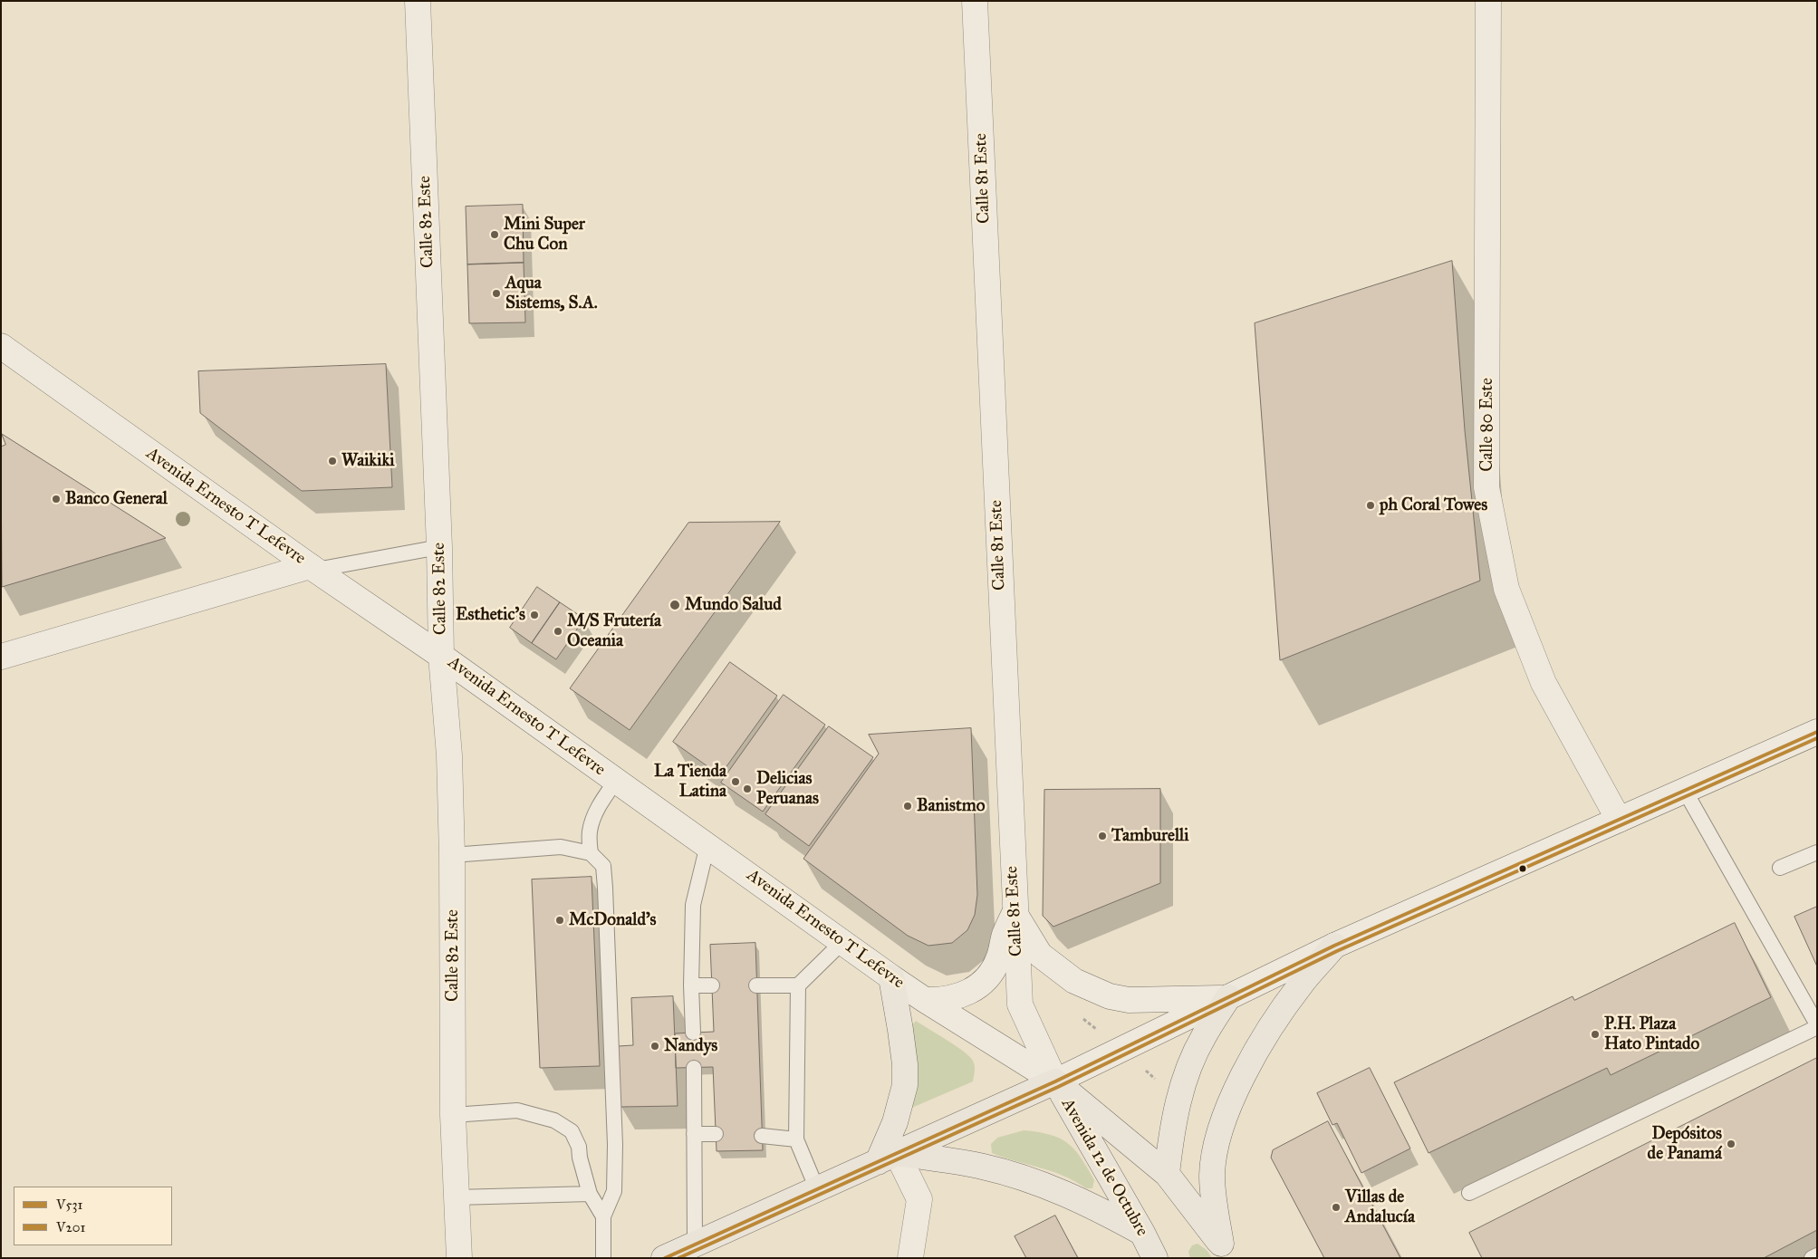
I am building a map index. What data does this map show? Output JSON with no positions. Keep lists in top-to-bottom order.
{
  "streets": {
    "main road": ["Avenida 12 de Octubre"],
    "street": [
      "Calle 81 Este",
      "Calle 82 Este",
      "Calle 80 Este",
      "Avenida Ernesto T Lefevre"
    ]
  },
  "crossings": [
    ["Calle 81 Este", "Avenida Ernesto T Lefevre"],
    ["Calle 81 Este", "Avenida 12 de Octubre"],
    ["Calle 82 Este", "Avenida Ernesto T Lefevre"],
    ["Avenida Ernesto T Lefevre", "Avenida 12 de Octubre"]
  ],
  "places": [
    "Mini Super Chu Con",
    "Aqua Sistems, S.A.",
    "Waikiki",
    "Banco General",
    "ph Coral Towes",
    "Mundo Salud",
    "Esthetic's",
    "M/S Frutería Oceania",
    "La Tienda Latina",
    "Delicias Peruanas",
    "Banistmo",
    "Tamburelli",
    "McDonald's",
    "P.H. Plaza Hato Pintado",
    "Nandys",
    "Depósitos de Panamá",
    "Villas de Andalucía"
  ],
  "lines": ["transit line V531", "transit line V201"],
  "legend": ["V531", "V201"]
}
